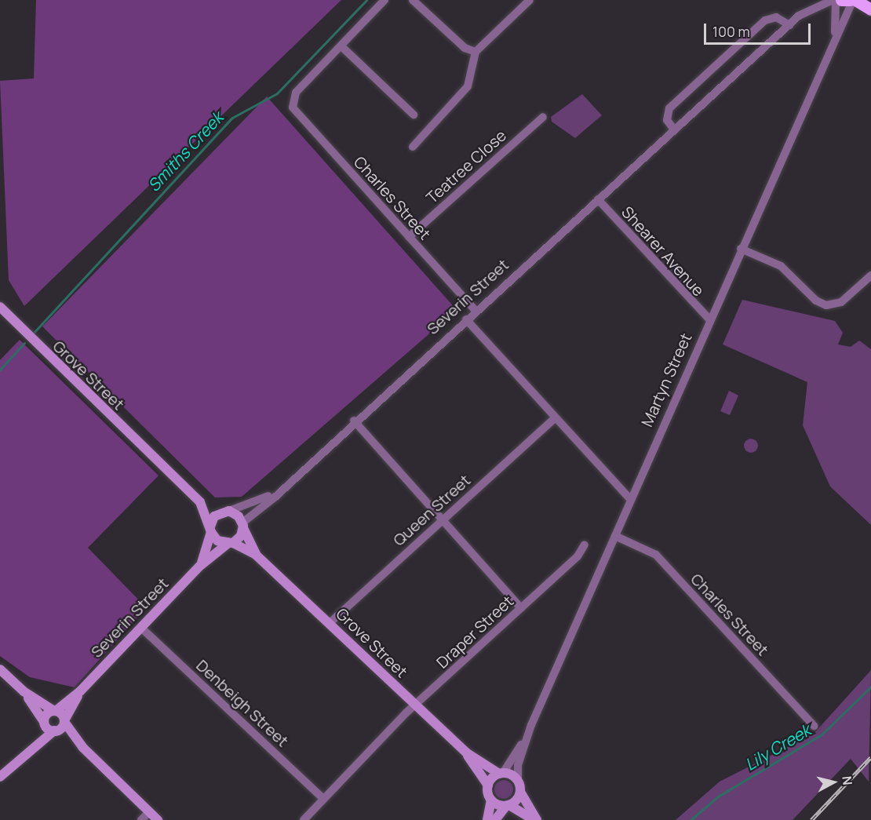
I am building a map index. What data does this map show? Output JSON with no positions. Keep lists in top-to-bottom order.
{
  "streets": {
    "street": [
      "Teatree Close",
      "Charles Street",
      "Shearer Avenue",
      "Severin Street",
      "Grove Street",
      "Martyn Street",
      "Queen Street",
      "Draper Street",
      "Denbeigh Street"
    ]
  },
  "crossings": [
    ["Teatree Close", "Charles Street"],
    ["Charles Street", "Severin Street"],
    ["Charles Street", "Martyn Street"],
    ["Shearer Avenue", "Severin Street"],
    ["Shearer Avenue", "Martyn Street"],
    ["Severin Street", "Grove Street"],
    ["Severin Street", "Denbeigh Street"],
    ["Grove Street", "Martyn Street"],
    ["Grove Street", "Queen Street"],
    ["Grove Street", "Draper Street"],
    ["Draper Street", "Denbeigh Street"]
  ],
  "water": ["Smiths Creek", "Lily Creek"],
  "scale_bar": "100 m",
  "north": "right"
}
